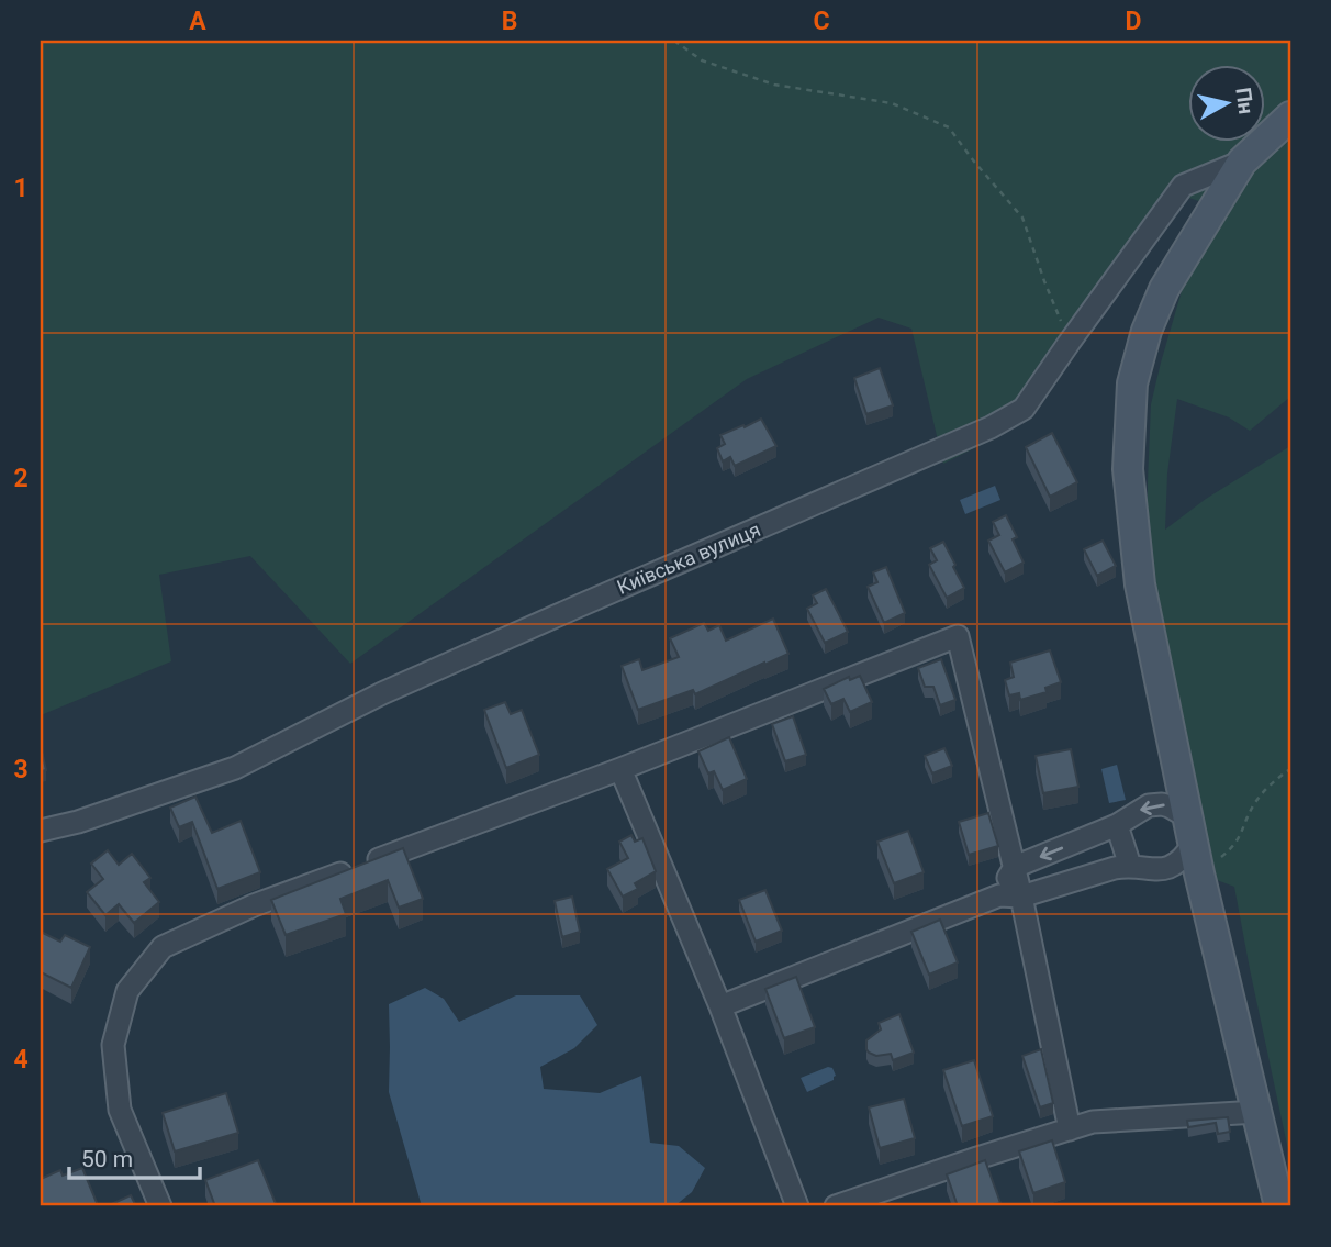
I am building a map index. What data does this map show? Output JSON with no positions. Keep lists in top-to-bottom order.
{
  "streets": {
    "street": ["Київська вулиця"]
  },
  "scale_bar": "50 m",
  "north": "right",
  "grid": {
    "columns": [
      "A",
      "B",
      "C",
      "D"
    ],
    "rows": [
      "1",
      "2",
      "3",
      "4"
    ]
  }
}
